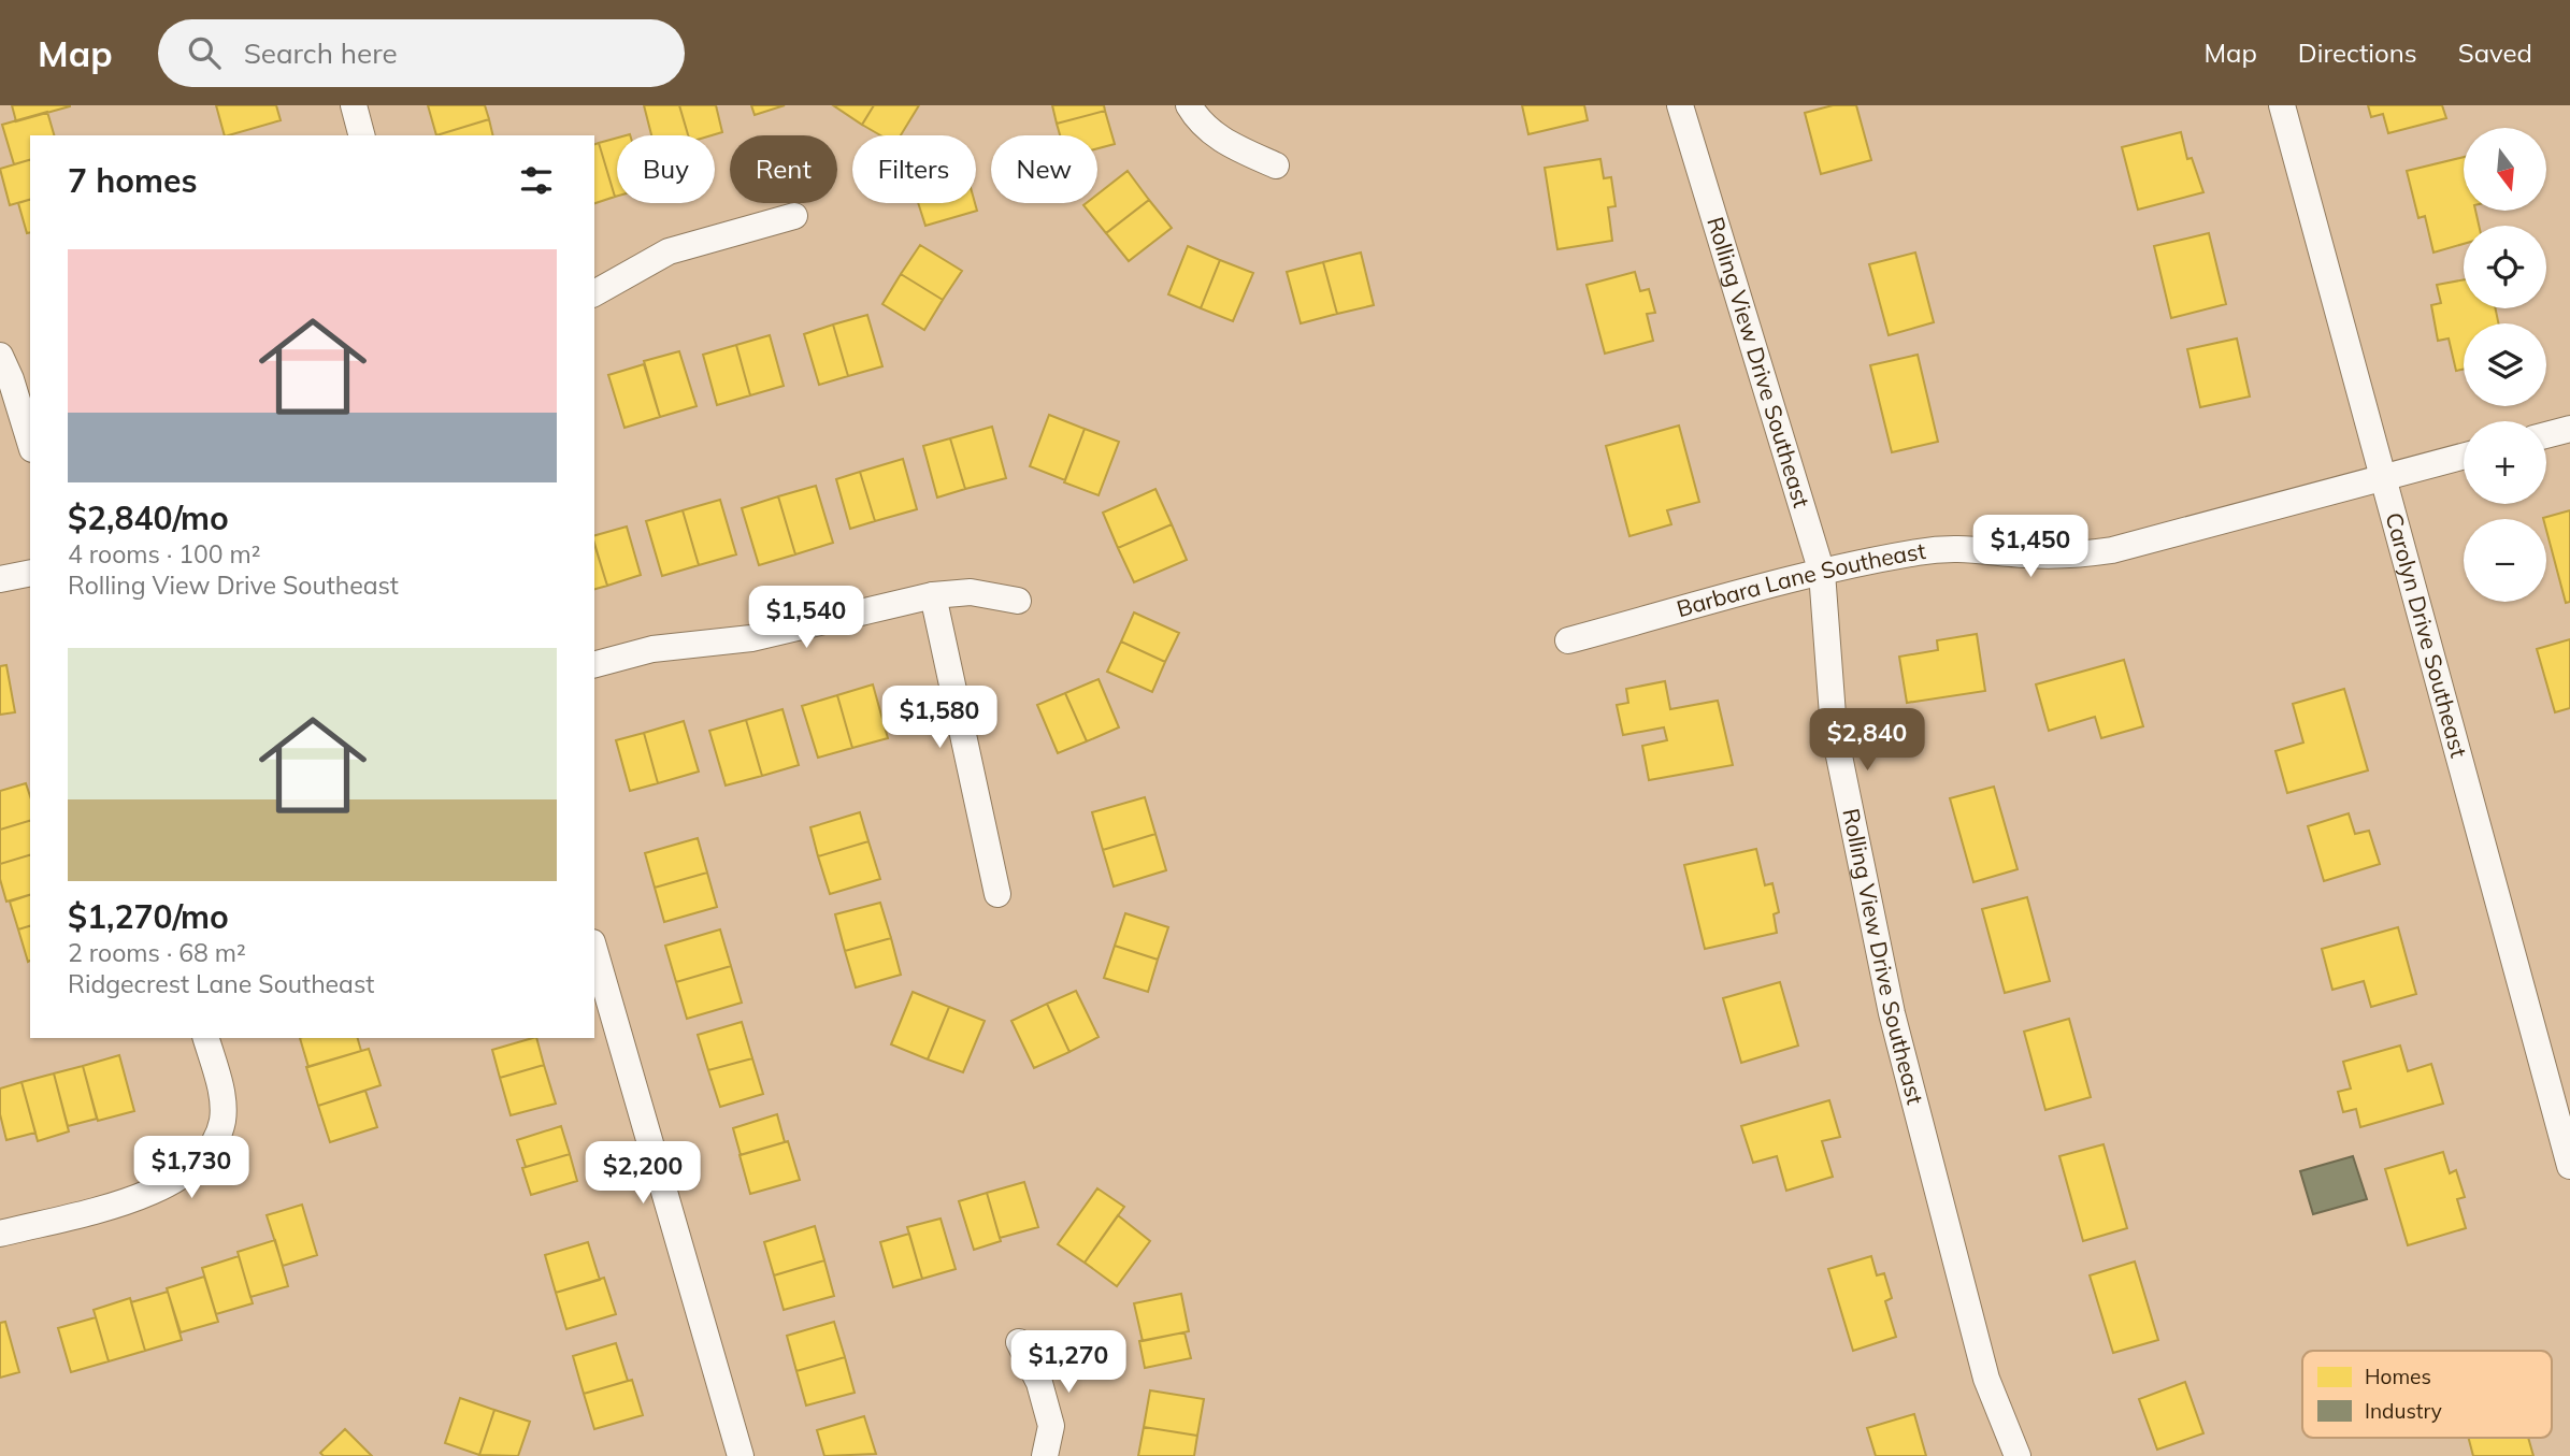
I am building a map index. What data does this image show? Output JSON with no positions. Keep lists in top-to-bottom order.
{
  "streets": {
    "street": ["Rolling View Drive Southeast", "Barbara Lane Southeast", "Carolyn Drive Southeast"]
  },
  "crossings": [
    ["Rolling View Drive Southeast", "Barbara Lane Southeast"],
    ["Barbara Lane Southeast", "Carolyn Drive Southeast"]
  ],
  "legend": ["Homes", "Industry"],
  "north": "bottom",
  "page": {
    "header": "Map",
    "search": "Search here",
    "nav": ["Map", "Directions", "Saved"],
    "map_buttons": ["+", "−"],
    "chip": [
      "Buy",
      "Rent",
      "Filters",
      "New"
    ],
    "heading": "7 homes",
    "list": [
      {
        "name": "$2,840/mo",
        "note": "4 rooms · 100 m² · Rolling View Drive Southeast"
      },
      {
        "name": "$1,270/mo",
        "note": "2 rooms · 68 m² · Ridgecrest Lane Southeast"
      }
    ],
    "price": [
      "$1,450",
      "$1,540",
      "$1,580",
      "$2,840",
      "$1,730",
      "$2,200",
      "$1,270"
    ]
  }
}
